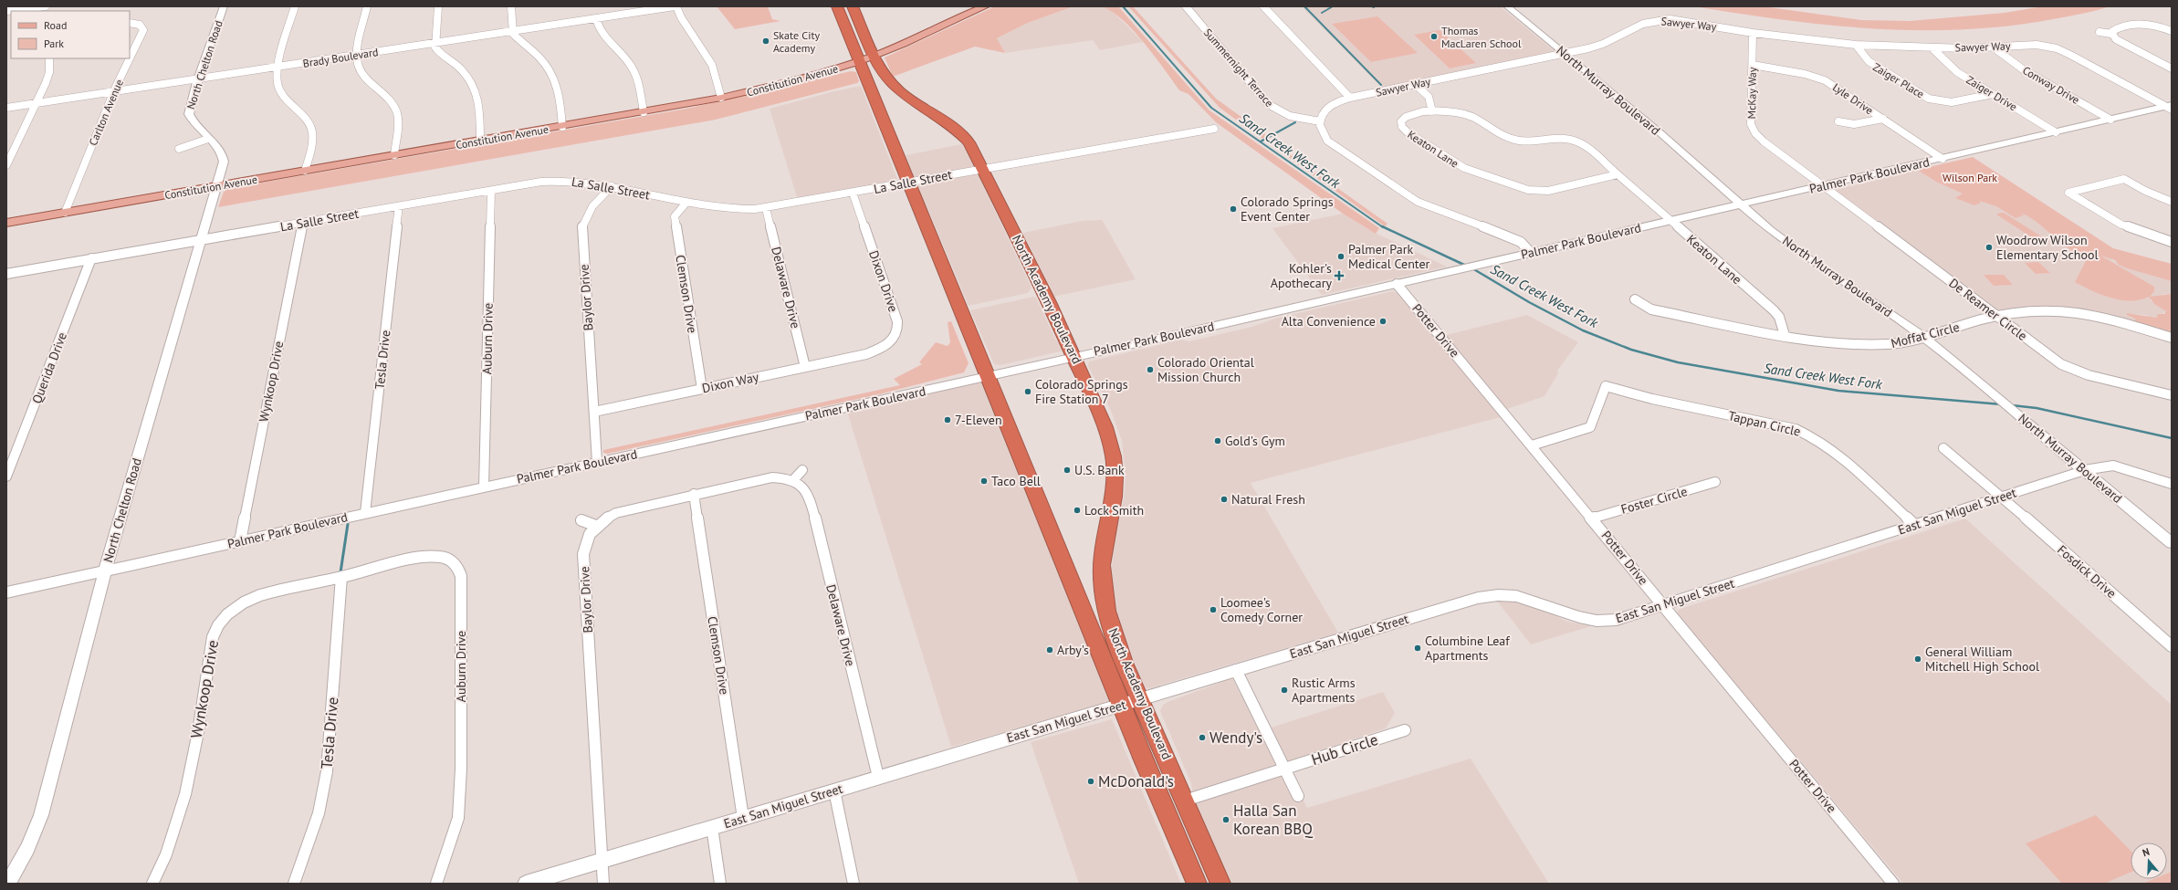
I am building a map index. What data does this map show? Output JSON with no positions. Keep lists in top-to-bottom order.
{
  "streets": {
    "highway": ["North Academy Boulevard"],
    "main road": [
      "North Chelton Road",
      "Constitution Avenue",
      "North Murray Boulevard",
      "Palmer Park Boulevard",
      "East San Miguel Street"
    ],
    "street": [
      "Sawyer Way",
      "Brady Boulevard",
      "Summernight Terrace",
      "Zaiger Place",
      "Conway Drive",
      "McKay Way",
      "Zaiger Drive",
      "Lyle Drive",
      "Carlton Avenue",
      "Keaton Lane",
      "La Salle Street",
      "Dixon Drive",
      "Delaware Drive",
      "Clemson Drive",
      "Baylor Drive",
      "De Reamer Circle",
      "Potter Drive",
      "Moffat Circle",
      "Auburn Drive",
      "Tesla Drive",
      "Querida Drive",
      "Wynkoop Drive",
      "Dixon Way",
      "Tappan Circle",
      "Foster Circle",
      "Fosdick Drive",
      "Hub Circle"
    ]
  },
  "crossings": [
    ["Sawyer Way", "Summernight Terrace"],
    ["Sawyer Way", "Zaiger Place"],
    ["Sawyer Way", "Conway Drive"],
    ["Sawyer Way", "North Murray Boulevard"],
    ["Sawyer Way", "McKay Way"],
    ["Sawyer Way", "Zaiger Drive"],
    ["Sawyer Way", "Palmer Park Boulevard"],
    ["Brady Boulevard", "North Chelton Road"],
    ["Brady Boulevard", "Carlton Avenue"],
    ["North Chelton Road", "Constitution Avenue"],
    ["North Chelton Road", "Palmer Park Boulevard"],
    ["North Chelton Road", "La Salle Street"],
    ["Constitution Avenue", "Carlton Avenue"],
    ["Constitution Avenue", "North Academy Boulevard"],
    ["Zaiger Place", "Zaiger Drive"],
    ["Conway Drive", "Palmer Park Boulevard"],
    ["North Murray Boulevard", "Palmer Park Boulevard"],
    ["North Murray Boulevard", "Moffat Circle"],
    ["North Murray Boulevard", "East San Miguel Street"],
    ["McKay Way", "Lyle Drive"],
    ["McKay Way", "Palmer Park Boulevard"],
    ["McKay Way", "De Reamer Circle"],
    ["Zaiger Drive", "Palmer Park Boulevard"],
    ["Lyle Drive", "Palmer Park Boulevard"],
    ["Keaton Lane", "Palmer Park Boulevard"],
    ["Keaton Lane", "Moffat Circle"],
    ["Palmer Park Boulevard", "Baylor Drive"],
    ["Palmer Park Boulevard", "North Academy Boulevard"],
    ["Palmer Park Boulevard", "De Reamer Circle"],
    ["Palmer Park Boulevard", "Potter Drive"],
    ["Palmer Park Boulevard", "Auburn Drive"],
    ["Palmer Park Boulevard", "Tesla Drive"],
    ["Palmer Park Boulevard", "Wynkoop Drive"],
    ["La Salle Street", "Dixon Drive"],
    ["La Salle Street", "Delaware Drive"],
    ["La Salle Street", "Clemson Drive"],
    ["La Salle Street", "Baylor Drive"],
    ["La Salle Street", "North Academy Boulevard"],
    ["La Salle Street", "Auburn Drive"],
    ["La Salle Street", "Tesla Drive"],
    ["La Salle Street", "Querida Drive"],
    ["La Salle Street", "Wynkoop Drive"],
    ["Dixon Drive", "Dixon Way"],
    ["Delaware Drive", "Baylor Drive"],
    ["Delaware Drive", "Dixon Way"],
    ["Delaware Drive", "East San Miguel Street"],
    ["Clemson Drive", "Baylor Drive"],
    ["Clemson Drive", "Dixon Way"],
    ["Clemson Drive", "East San Miguel Street"],
    ["Baylor Drive", "Dixon Way"],
    ["Baylor Drive", "East San Miguel Street"],
    ["North Academy Boulevard", "East San Miguel Street"],
    ["North Academy Boulevard", "Hub Circle"],
    ["De Reamer Circle", "Moffat Circle"],
    ["Potter Drive", "Tappan Circle"],
    ["Potter Drive", "Foster Circle"],
    ["Potter Drive", "East San Miguel Street"],
    ["Auburn Drive", "Tesla Drive"],
    ["Auburn Drive", "Wynkoop Drive"],
    ["Tesla Drive", "Wynkoop Drive"],
    ["Tappan Circle", "East San Miguel Street"],
    ["East San Miguel Street", "Fosdick Drive"]
  ],
  "water": ["Sand Creek West Fork"],
  "parks": ["Wilson Park"],
  "places": {
    "other": [
      "Thomas MacLaren School",
      "Skate City Academy",
      "Colorado Springs Event Center",
      "Woodrow Wilson Elementary School",
      "Palmer Park Medical Center",
      "Alta Convenience",
      "Colorado Oriental Mission Church",
      "Colorado Springs Fire Station 7",
      "7-Eleven",
      "Gold's Gym",
      "U.S. Bank",
      "Taco Bell",
      "Natural Fresh",
      "Lock Smith",
      "Loomee's Comedy Corner",
      "Columbine Leaf Apartments",
      "Arby's",
      "General William Mitchell High School",
      "Rustic Arms Apartments",
      "Wendy's",
      "McDonald's",
      "Halla San Korean BBQ"
    ],
    "health": ["Kohler's Apothecary"]
  },
  "legend": ["Road", "Park"],
  "north": "top"
}
